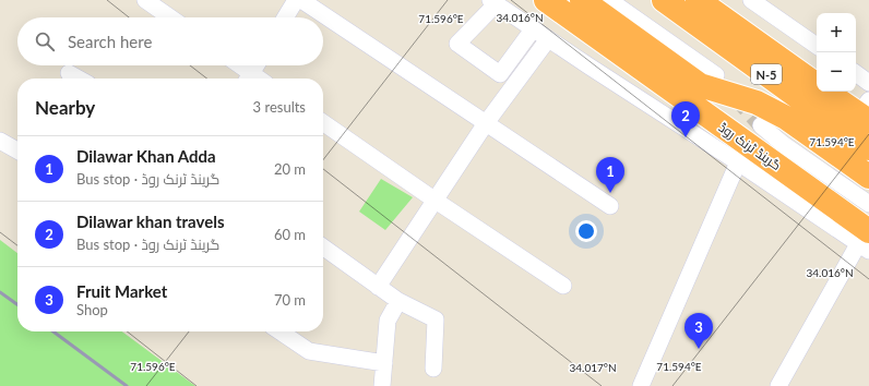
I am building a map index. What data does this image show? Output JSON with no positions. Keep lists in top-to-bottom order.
{
  "streets": {
    "highway": ["N-5", "گرینڈ ٹرنک روڈ"]
  },
  "page": {
    "map_buttons": ["+", "−"],
    "search": "Search here",
    "heading": ["Nearby", "3 results"],
    "pins": ["2", "1", "3"],
    "list": [
      {
        "mark": "1",
        "name": "Dilawar Khan Adda",
        "note": "Bus stop · گرینڈ ٹرنک روڈ",
        "value": "20 m"
      },
      {
        "mark": "2",
        "name": "Dilawar khan travels",
        "note": "Bus stop · گرینڈ ٹرنک روڈ",
        "value": "60 m"
      },
      {
        "mark": "3",
        "name": "Fruit Market",
        "note": "Shop",
        "value": "70 m"
      }
    ]
  },
  "coordinates": [
    "34.016°N",
    "71.596°E",
    "71.594°E",
    "34.017°N"
  ]
}
